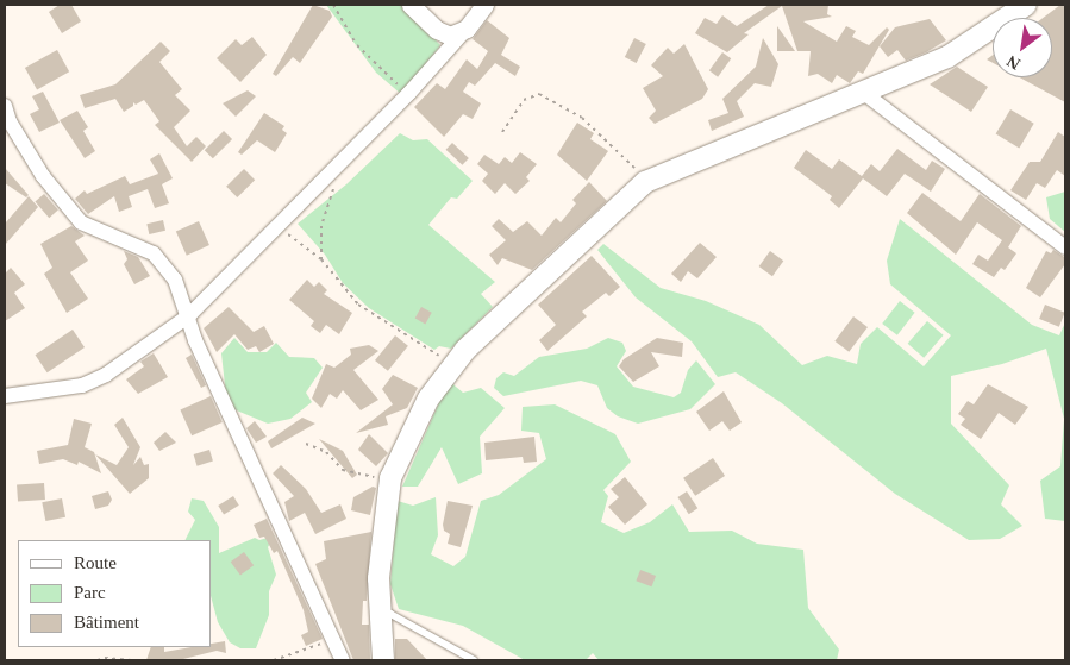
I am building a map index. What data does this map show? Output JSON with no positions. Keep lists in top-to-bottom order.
{
  "legend": ["Route", "Parc", "Bâtiment"],
  "north": "bottom left"
}
